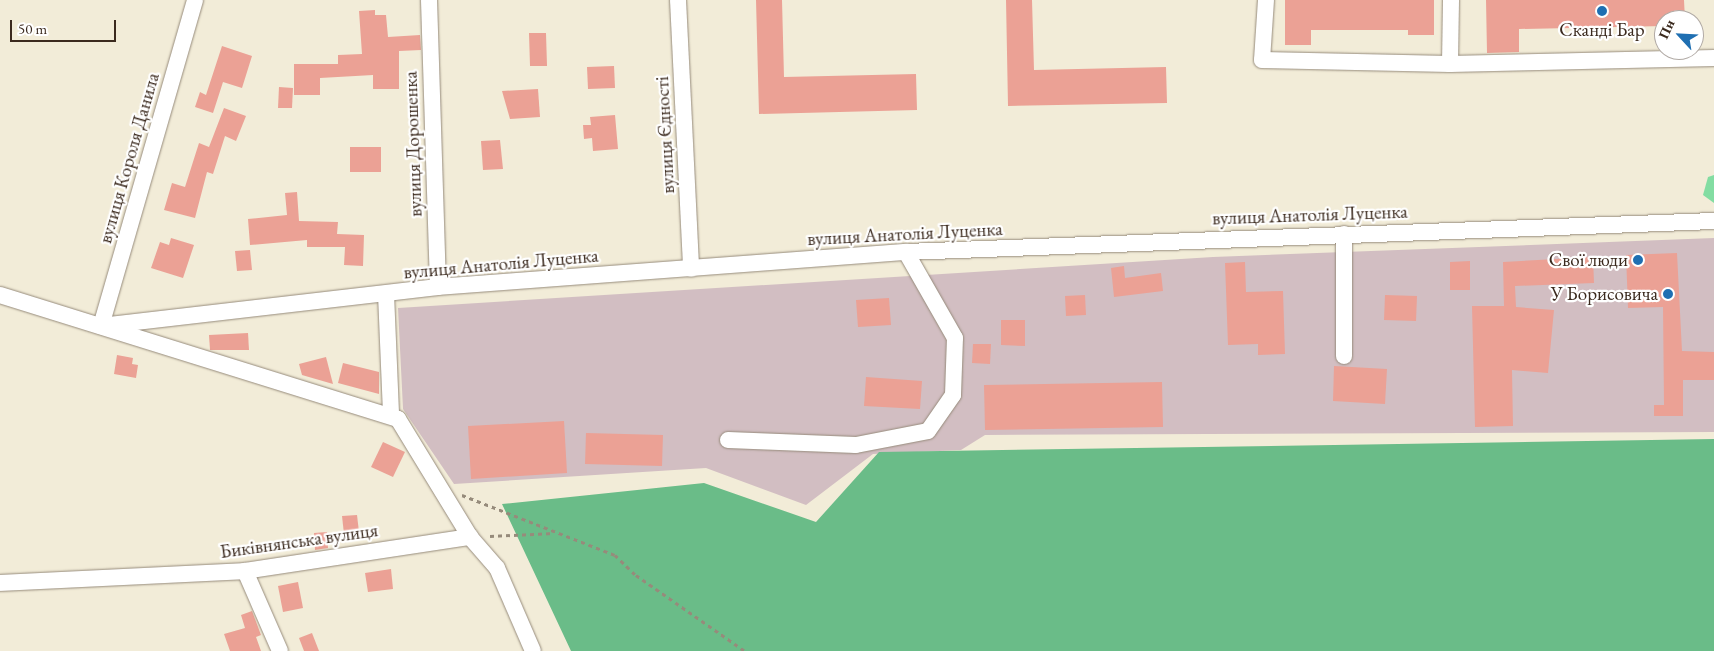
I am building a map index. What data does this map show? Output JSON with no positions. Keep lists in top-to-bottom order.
{
  "streets": {
    "street": [
      "вулиця Єдності",
      "вулиця Дорошенка",
      "вулиця Короля Данила",
      "вулиця Анатолія Луценка",
      "Биківнянська вулиця"
    ]
  },
  "crossings": [
    ["вулиця Єдності", "вулиця Анатолія Луценка"],
    ["вулиця Дорошенка", "вулиця Анатолія Луценка"],
    ["вулиця Короля Данила", "вулиця Анатолія Луценка"],
    ["вулиця Анатолія Луценка", "Биківнянська вулиця"]
  ],
  "places": ["Сканді Бар", "Свої люди", "У Борисовича"],
  "scale_bar": "50 m",
  "north": "top left"
}
